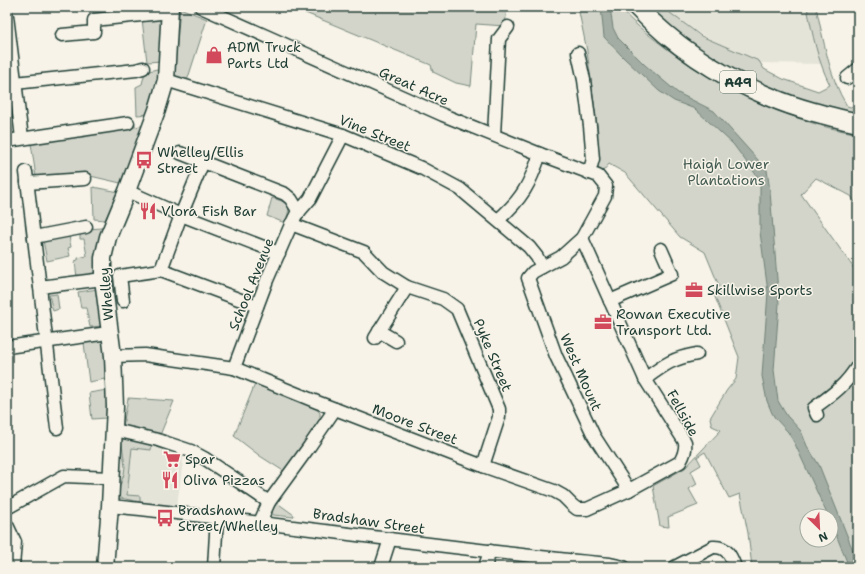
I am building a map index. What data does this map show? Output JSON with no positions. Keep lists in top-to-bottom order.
{
  "streets": {
    "highway": ["A49"],
    "main road": ["Whelley"],
    "street": [
      "Great Acre",
      "Vine Street",
      "School Avenue",
      "Pyke Street",
      "West Mount",
      "Fellside",
      "Moore Street",
      "Bradshaw Street"
    ]
  },
  "crossings": [
    ["Great Acre", "Fellside"],
    ["Vine Street", "School Avenue"],
    ["Vine Street", "Whelley"],
    ["Vine Street", "West Mount"],
    ["School Avenue", "Pyke Street"],
    ["School Avenue", "Moore Street"],
    ["Whelley", "Moore Street"],
    ["Whelley", "Bradshaw Street"],
    ["Pyke Street", "Moore Street"],
    ["West Mount", "Fellside"],
    ["Fellside", "Moore Street"]
  ],
  "parks": ["Haigh Lower Plantations"],
  "places": {
    "shop": ["ADM Truck Parts Ltd"],
    "bus stop": ["Whelley/Ellis Street", "Bradshaw Street/Whelley"],
    "restaurant": ["Vlora Fish Bar", "Oliva Pizzas"],
    "office": ["Skillwise Sports", "Rowan Executive Transport Ltd."],
    "supermarket": ["Spar"]
  },
  "north": "bottom right"
}
